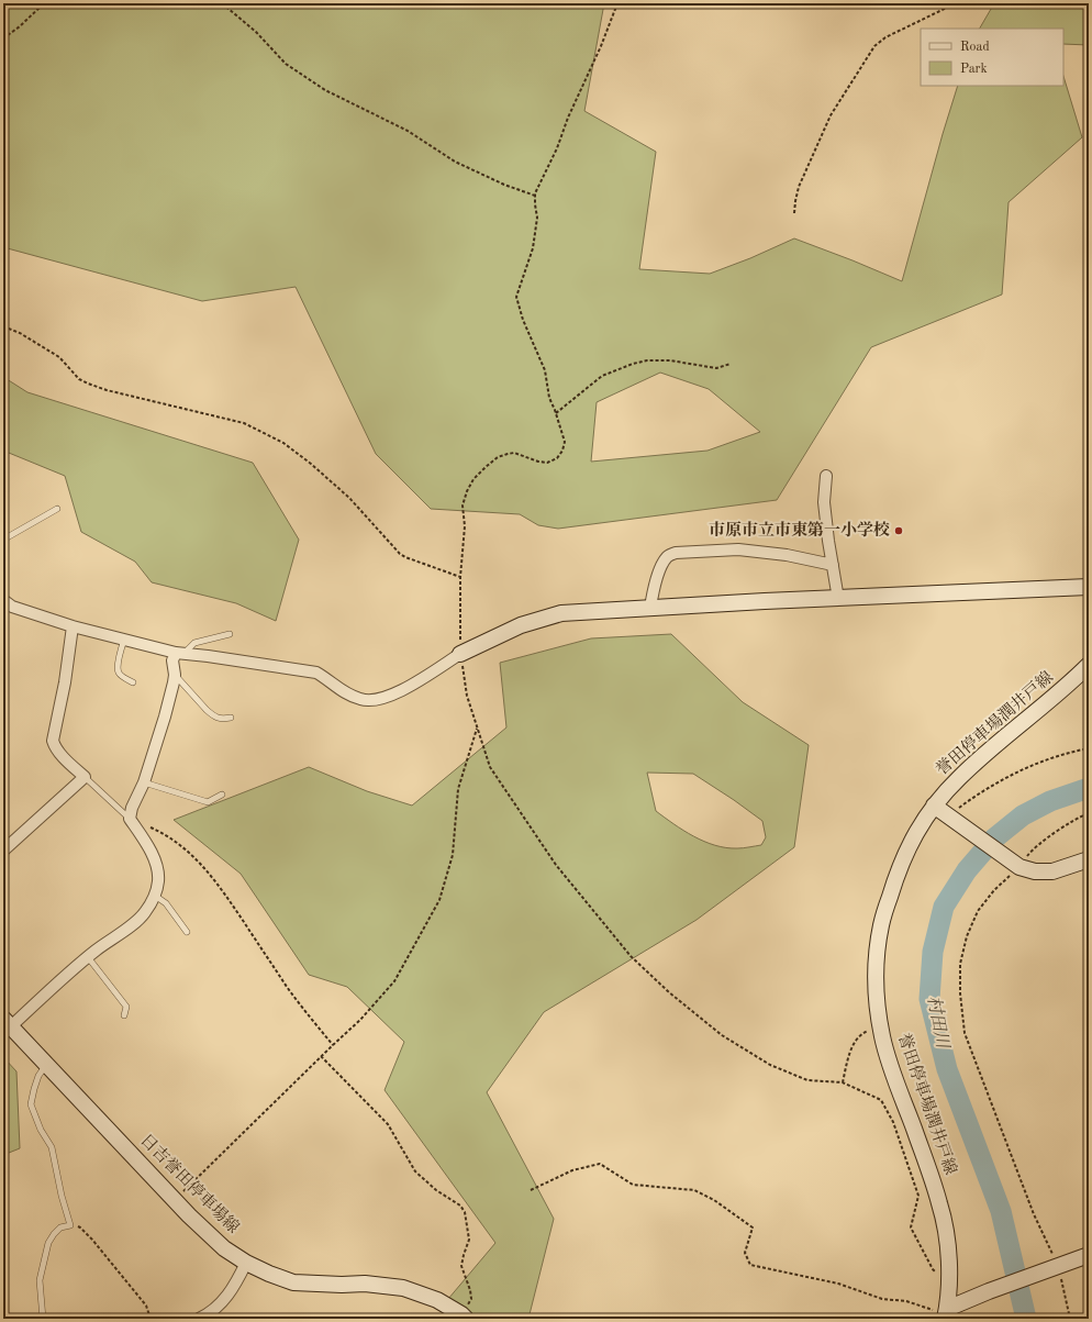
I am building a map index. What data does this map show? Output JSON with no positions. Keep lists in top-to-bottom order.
{
  "streets": {
    "main road": ["誉田停車場潤井戸線", "日吉誉田停車場線"]
  },
  "water": ["村田川"],
  "places": ["市原市立市東第一小学校"],
  "legend": ["Road", "Park"]
}
